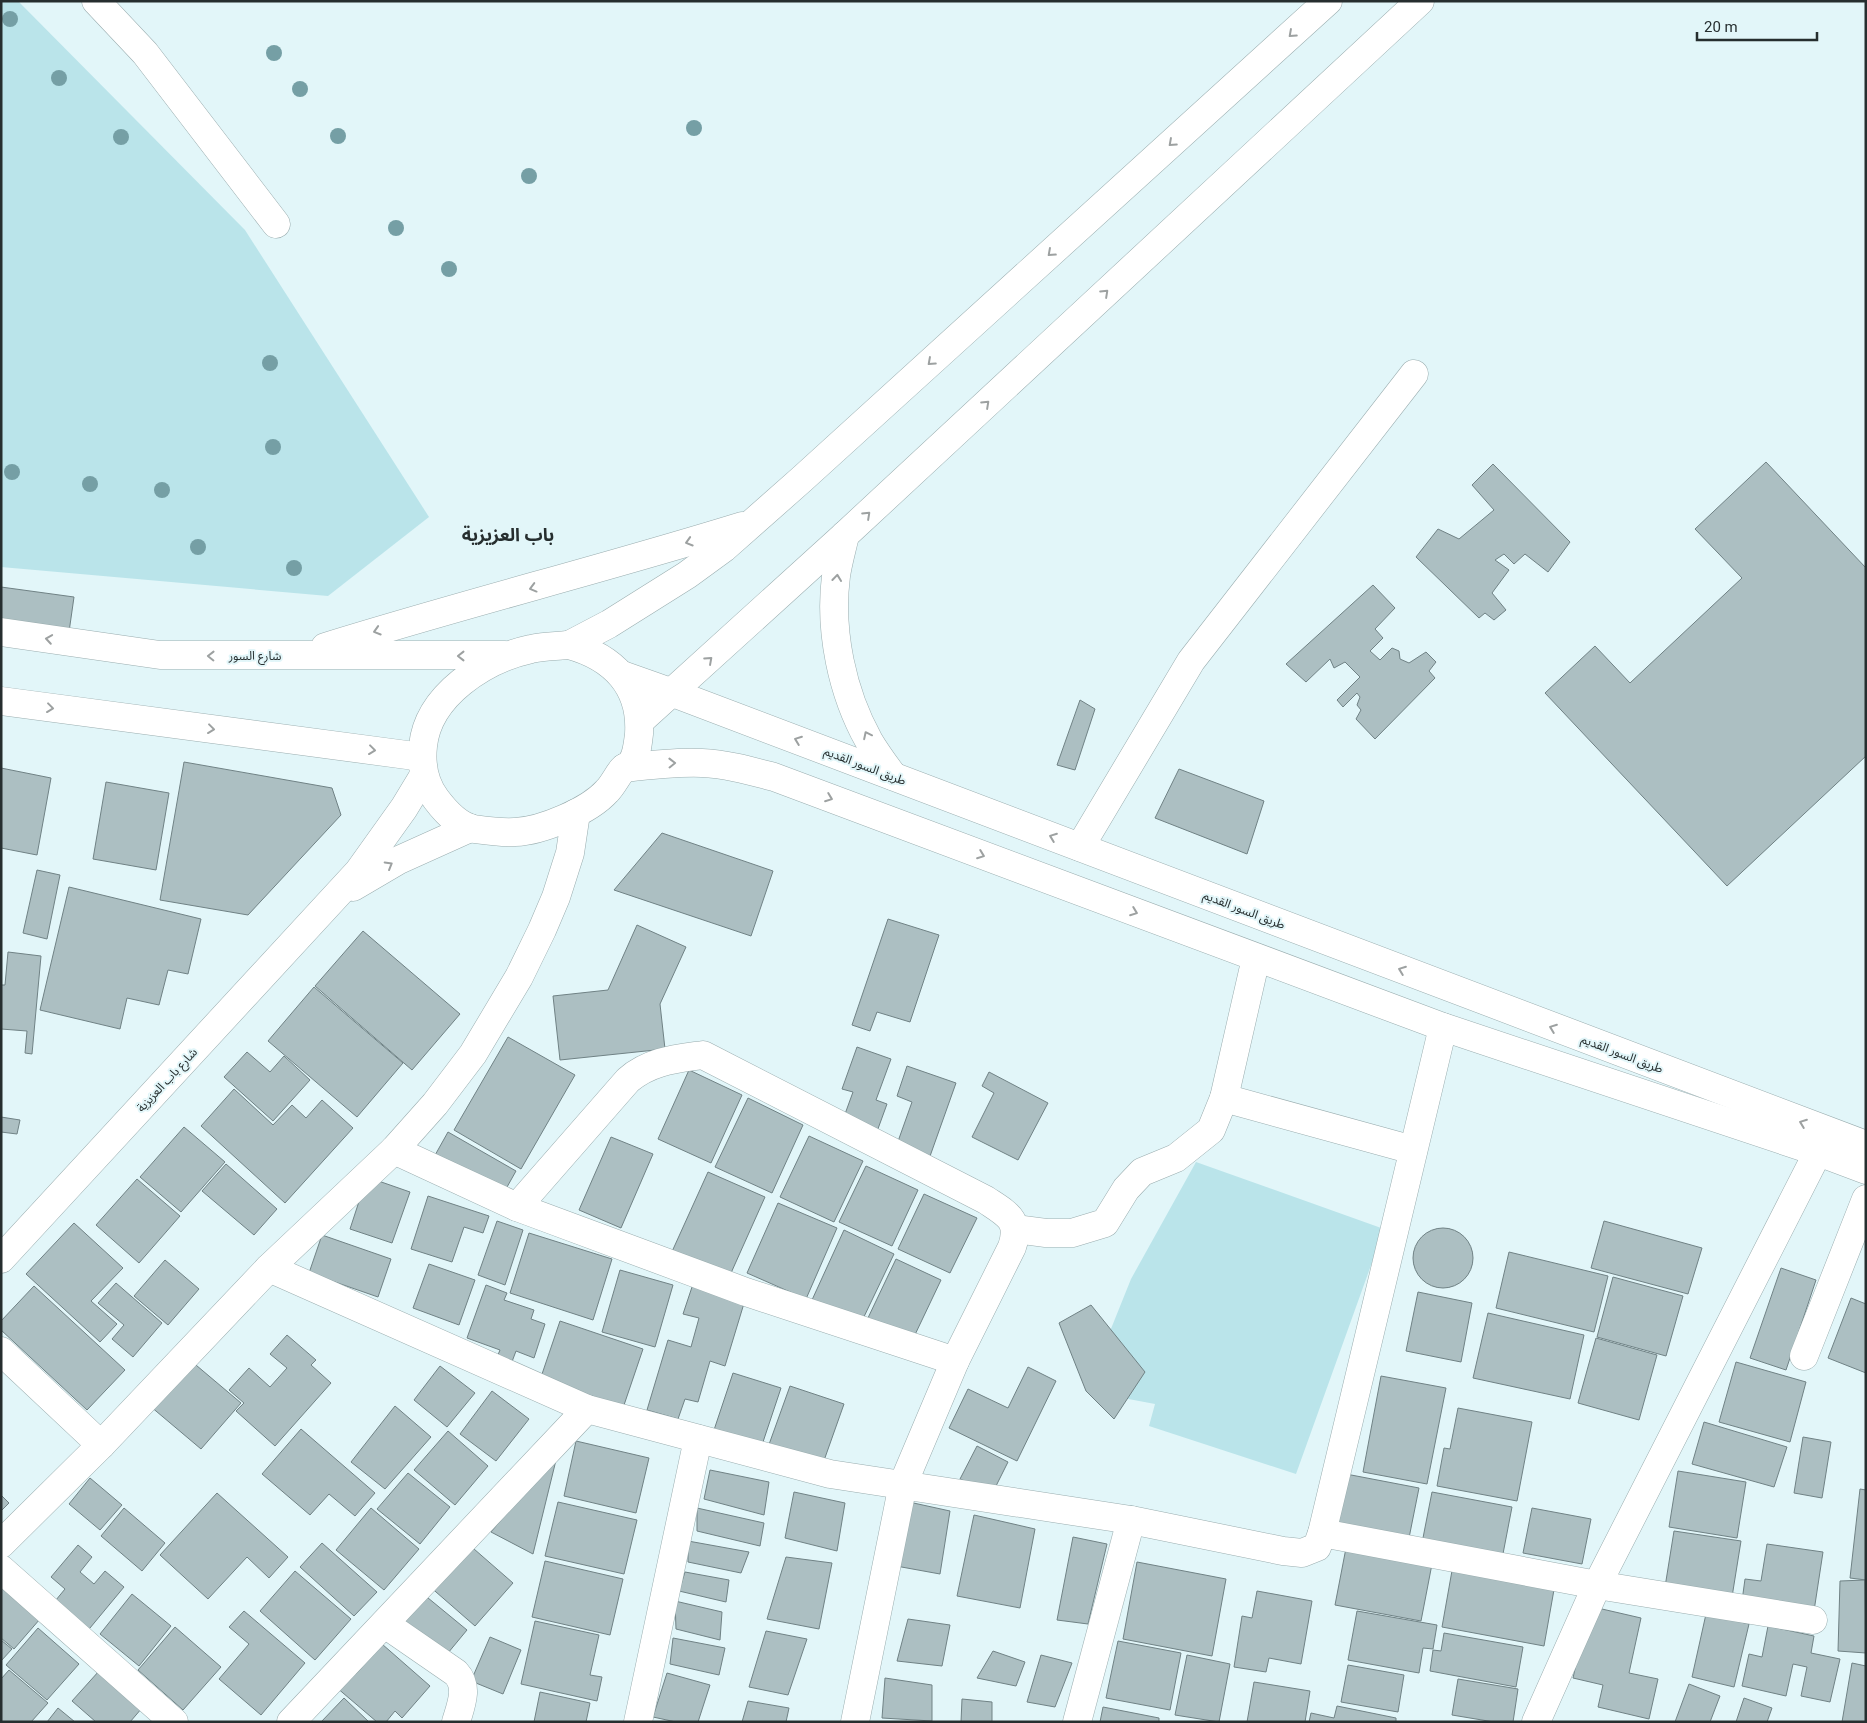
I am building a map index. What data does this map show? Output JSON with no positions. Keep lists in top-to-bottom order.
{
  "streets": {
    "street": ["شارع السور", "طريق السور القديم", "شارع باب العزيزية"]
  },
  "districts": ["باب العزيزية"],
  "scale_bar": "20 m"
}
